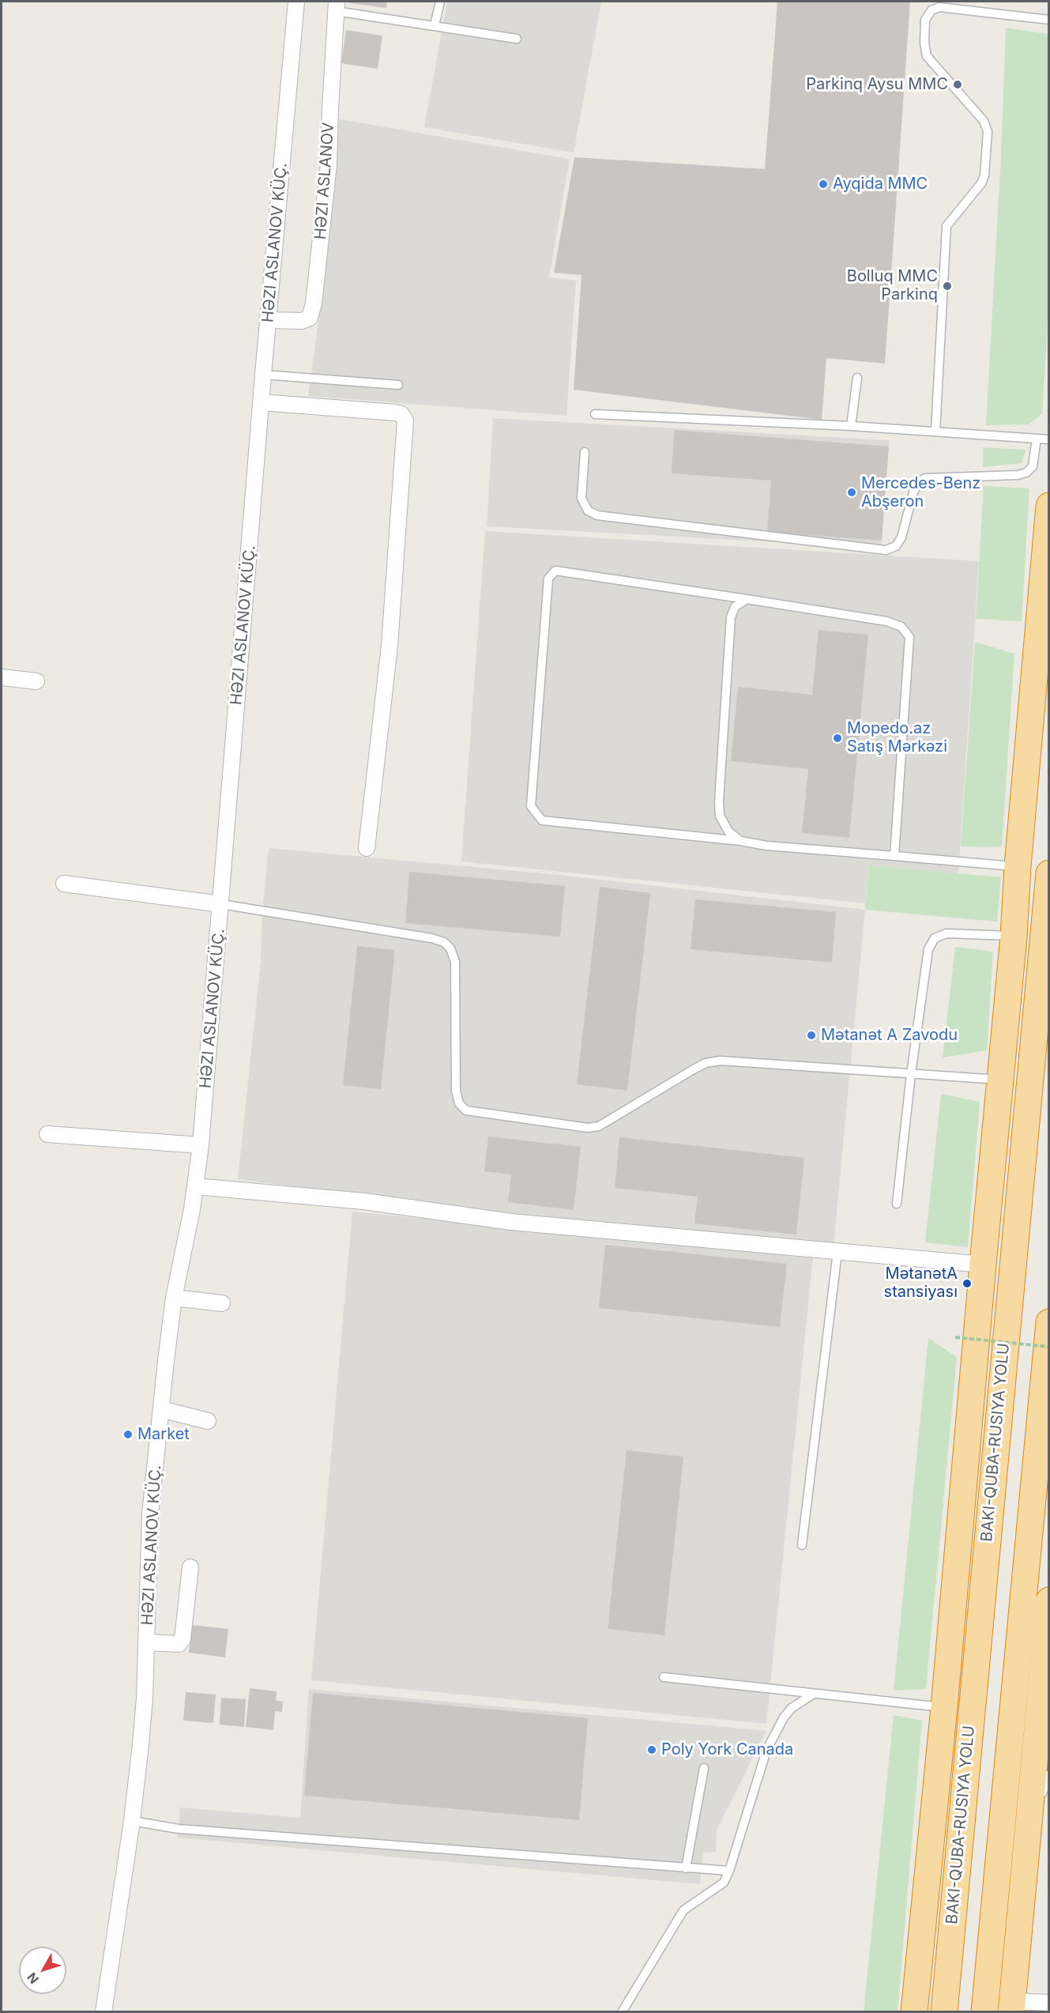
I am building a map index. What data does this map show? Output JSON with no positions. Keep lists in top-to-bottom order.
{
  "streets": {
    "street": ["HƏZI ASLANOV", "HƏZI ASLANOV KÜÇ."]
  },
  "crossings": [
    ["HƏZI ASLANOV", "HƏZI ASLANOV KÜÇ."]
  ],
  "places": [
    "Parkinq Aysu MMC",
    "Ayqida MMC",
    "Bolluq MMC Parkinq",
    "Mercedes-Benz Abşeron",
    "Mopedo.az Satış Mərkəzi",
    "Mətanət A Zavodu",
    "MətanətA stansiyası",
    "Market",
    "Poly York Canada"
  ],
  "north": "bottom left"
}
